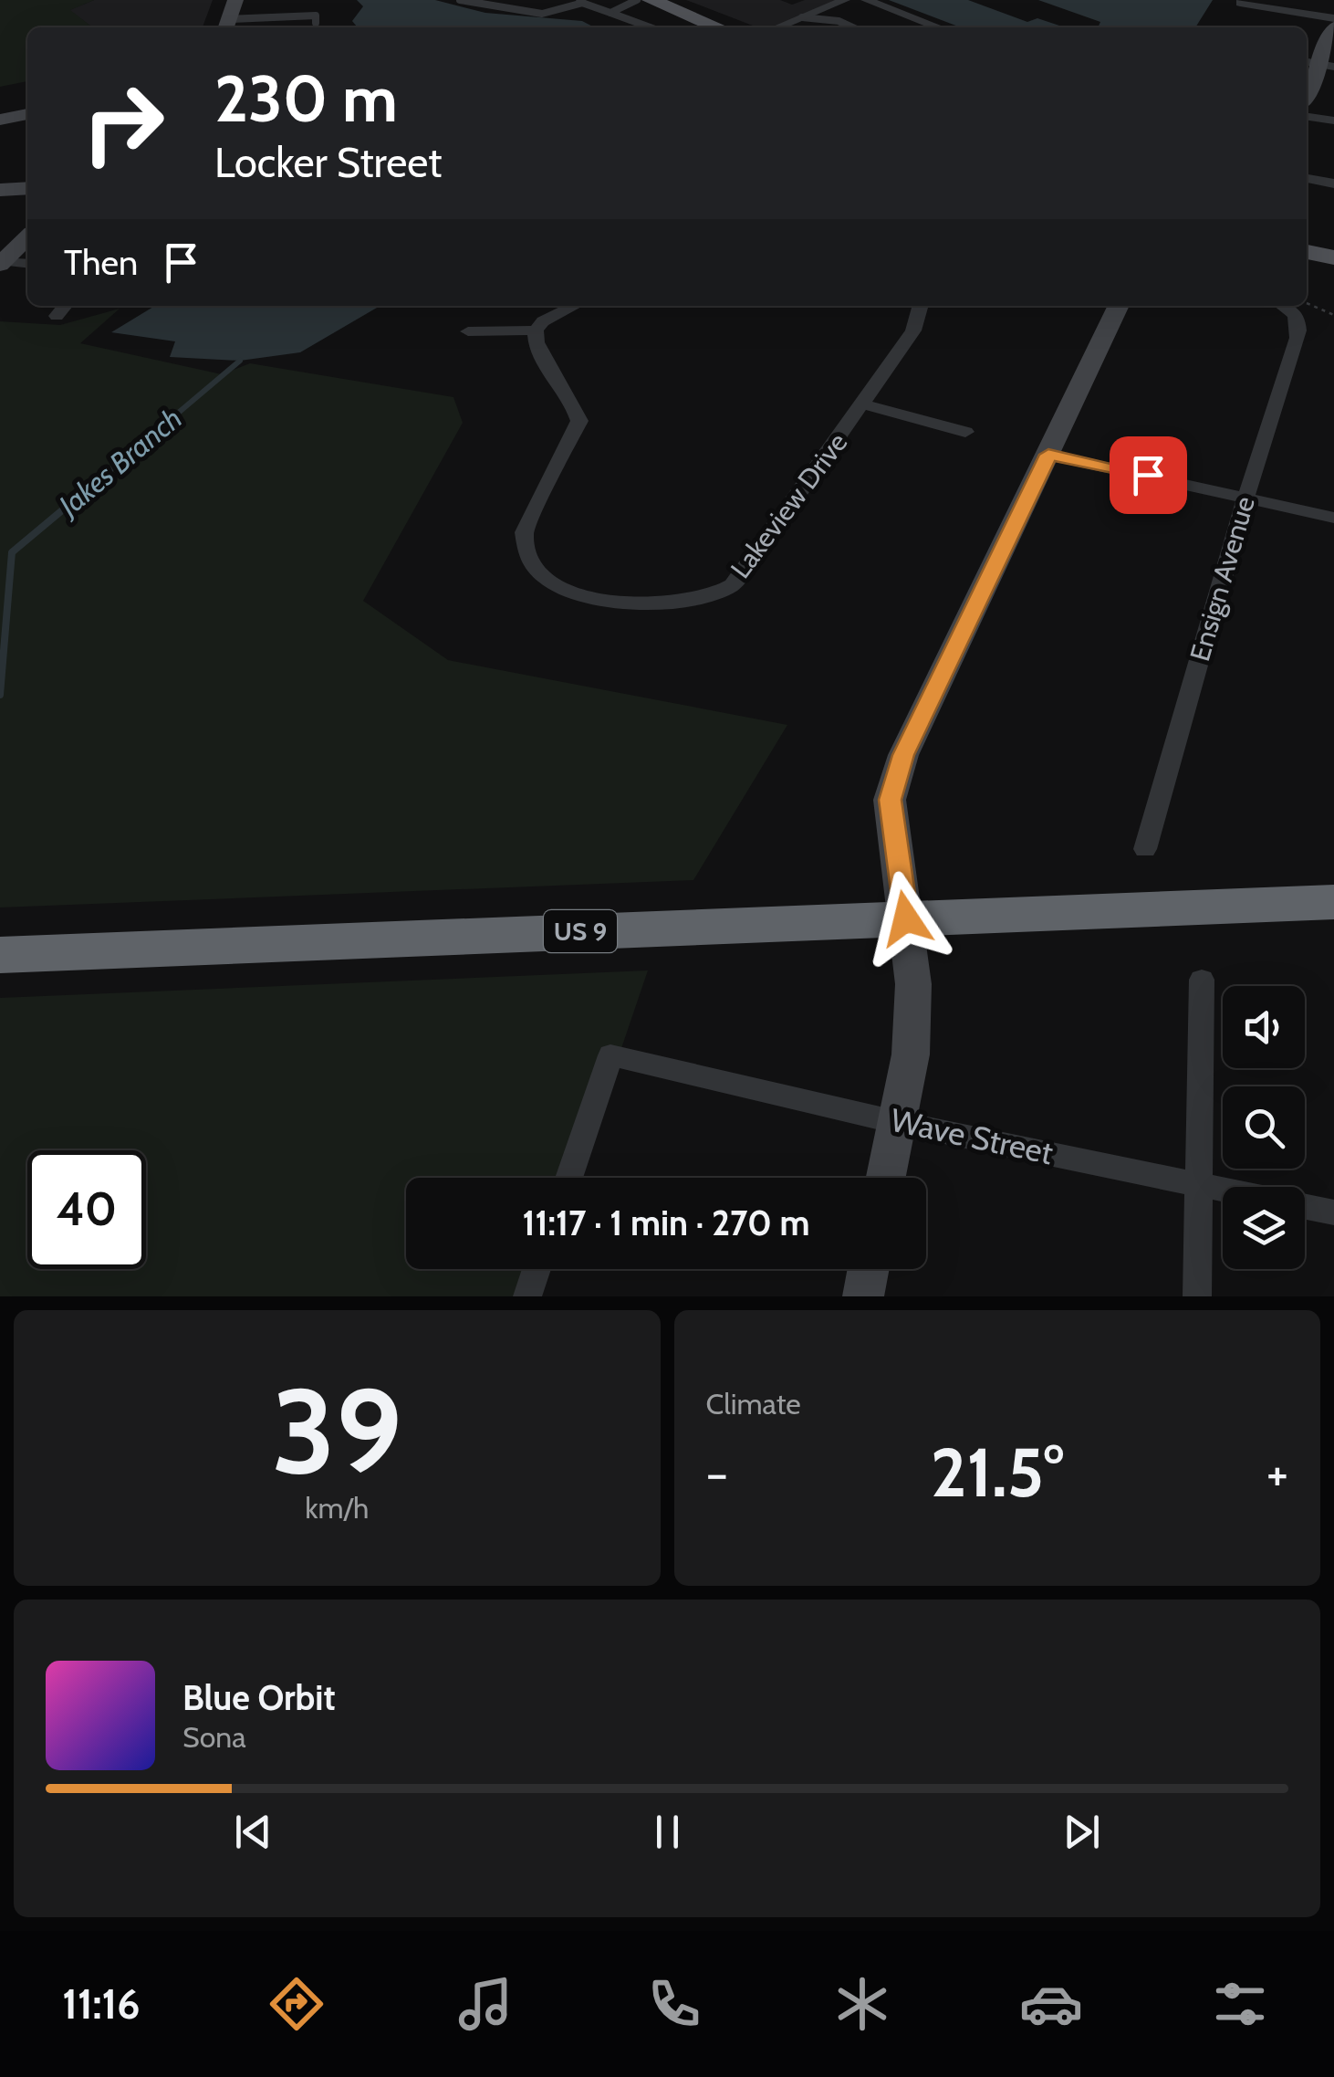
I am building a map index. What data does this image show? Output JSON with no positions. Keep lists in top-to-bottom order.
{
  "streets": {
    "highway": ["US 9"],
    "street": ["Lakeview Drive", "Ensign Avenue", "Wave Street"]
  },
  "water": ["Jakes Branch"],
  "page": {
    "turn": ["230 m", "Locker Street"],
    "then": "Then",
    "limit": "40",
    "trip": "11:17 · 1 min · 270 m",
    "tile": [
      ["39", "km/h"],
      "Climate"
    ],
    "heat": ["−", "21.5°", "+"],
    "song": ["Blue Orbit", "Sona"],
    "tabs": "11:16"
  }
}
